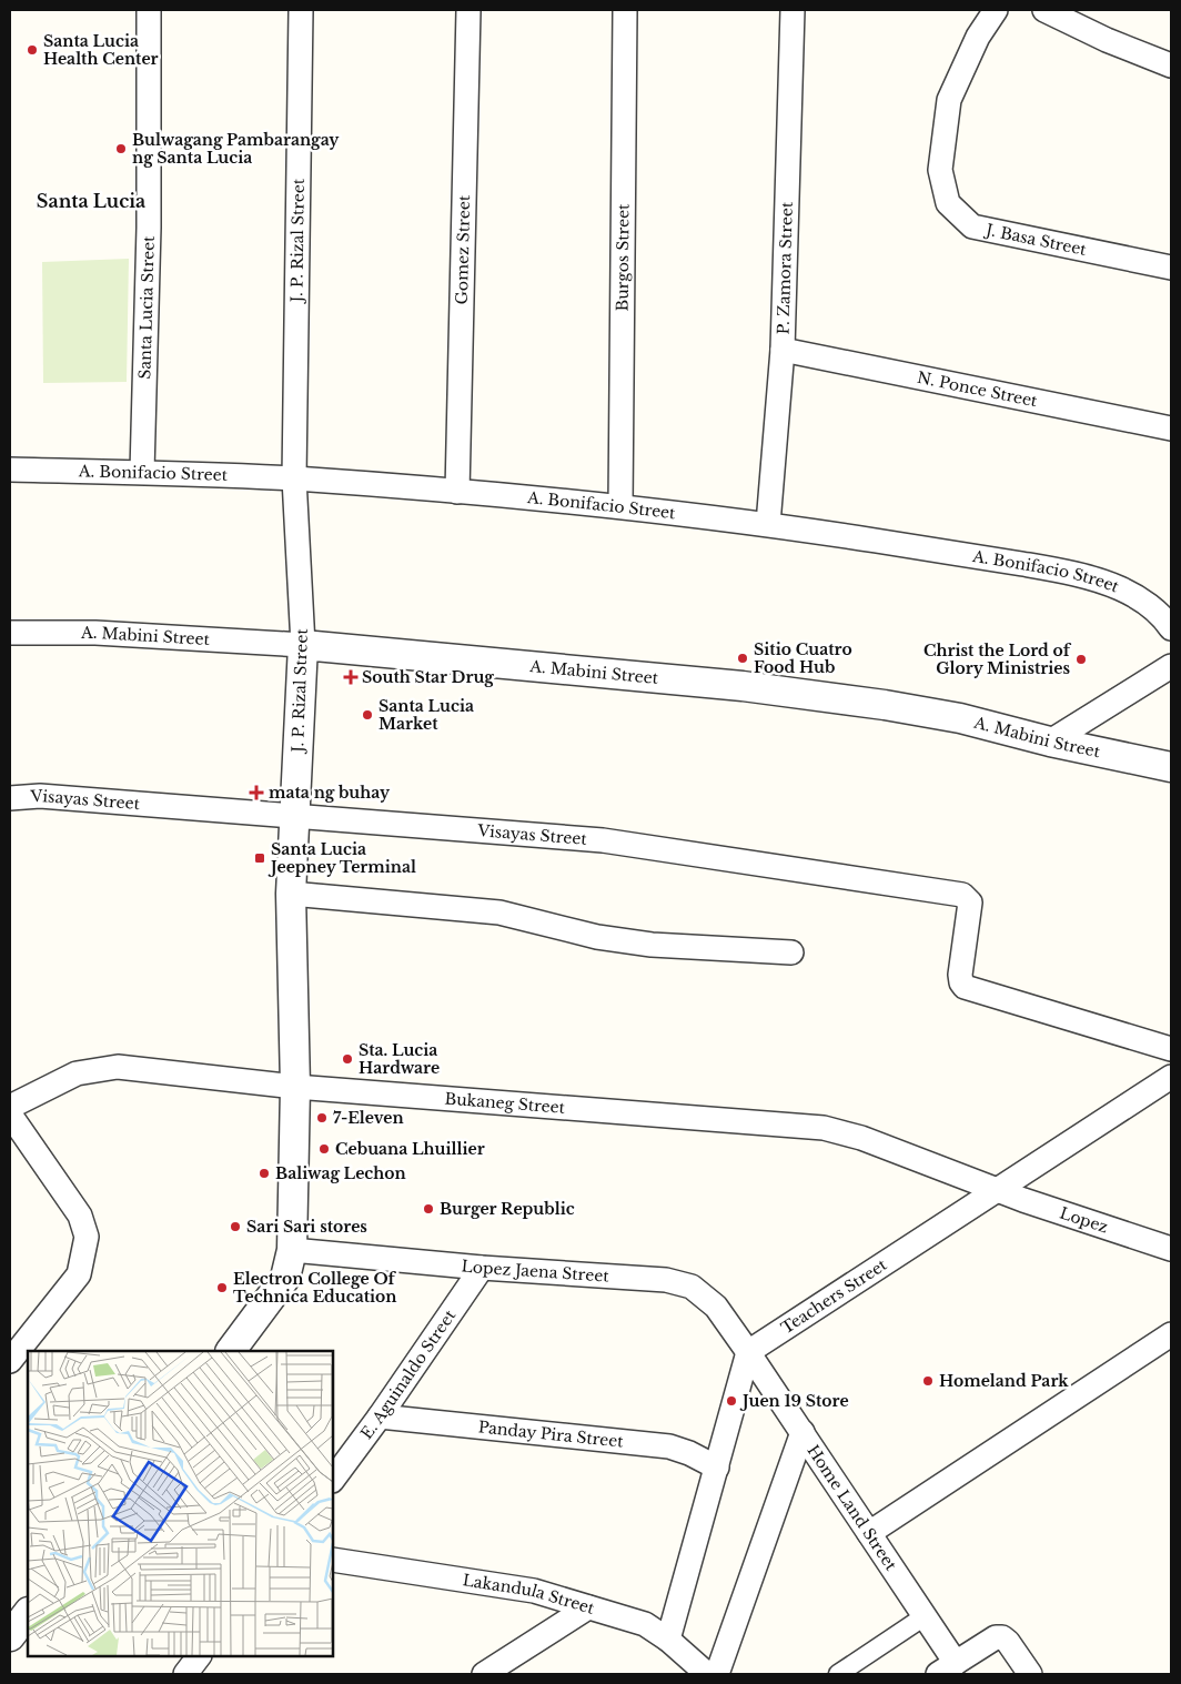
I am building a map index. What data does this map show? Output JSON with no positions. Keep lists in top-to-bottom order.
{
  "streets": {
    "street": [
      "J. Basa Street",
      "J. P. Rizal Street",
      "Gomez Street",
      "Burgos Street",
      "P. Zamora Street",
      "Santa Lucia Street",
      "N. Ponce Street",
      "A. Bonifacio Street",
      "A. Mabini Street",
      "Visayas Street",
      "Bukaneg Street",
      "Lopez",
      "Lopez Jaena Street",
      "Teachers Street",
      "E. Aguinaldo Street",
      "Panday Pira Street",
      "Home Land Street",
      "Lakandula Street"
    ]
  },
  "crossings": [
    ["J. P. Rizal Street", "A. Bonifacio Street"],
    ["J. P. Rizal Street", "A. Mabini Street"],
    ["J. P. Rizal Street", "Visayas Street"],
    ["J. P. Rizal Street", "Bukaneg Street"],
    ["J. P. Rizal Street", "Lopez Jaena Street"],
    ["Gomez Street", "A. Bonifacio Street"],
    ["Burgos Street", "A. Bonifacio Street"],
    ["P. Zamora Street", "N. Ponce Street"],
    ["P. Zamora Street", "A. Bonifacio Street"],
    ["Santa Lucia Street", "A. Bonifacio Street"],
    ["Bukaneg Street", "Lopez"],
    ["Bukaneg Street", "Teachers Street"],
    ["Lopez", "Teachers Street"],
    ["Lopez Jaena Street", "Teachers Street"],
    ["Lopez Jaena Street", "E. Aguinaldo Street"],
    ["Lopez Jaena Street", "Home Land Street"],
    ["Teachers Street", "Home Land Street"],
    ["E. Aguinaldo Street", "Panday Pira Street"]
  ],
  "districts": ["Santa Lucia"],
  "places": {
    "other": [
      "Santa Lucia Health Center",
      "Bulwagang Pambarangay ng Santa Lucia",
      "Sitio Cuatro Food Hub",
      "Christ the Lord of Glory Ministries",
      "Santa Lucia Market",
      "Sta. Lucia Hardware",
      "7-Eleven",
      "Cebuana Lhuillier",
      "Baliwag Lechon",
      "Burger Republic",
      "Sari Sari stores",
      "Electron College Of Technica Education",
      "Homeland Park",
      "Juen 19 Store"
    ],
    "health": ["South Star Drug", "mata ng buhay"],
    "transit": ["Santa Lucia Jeepney Terminal"]
  }
}
